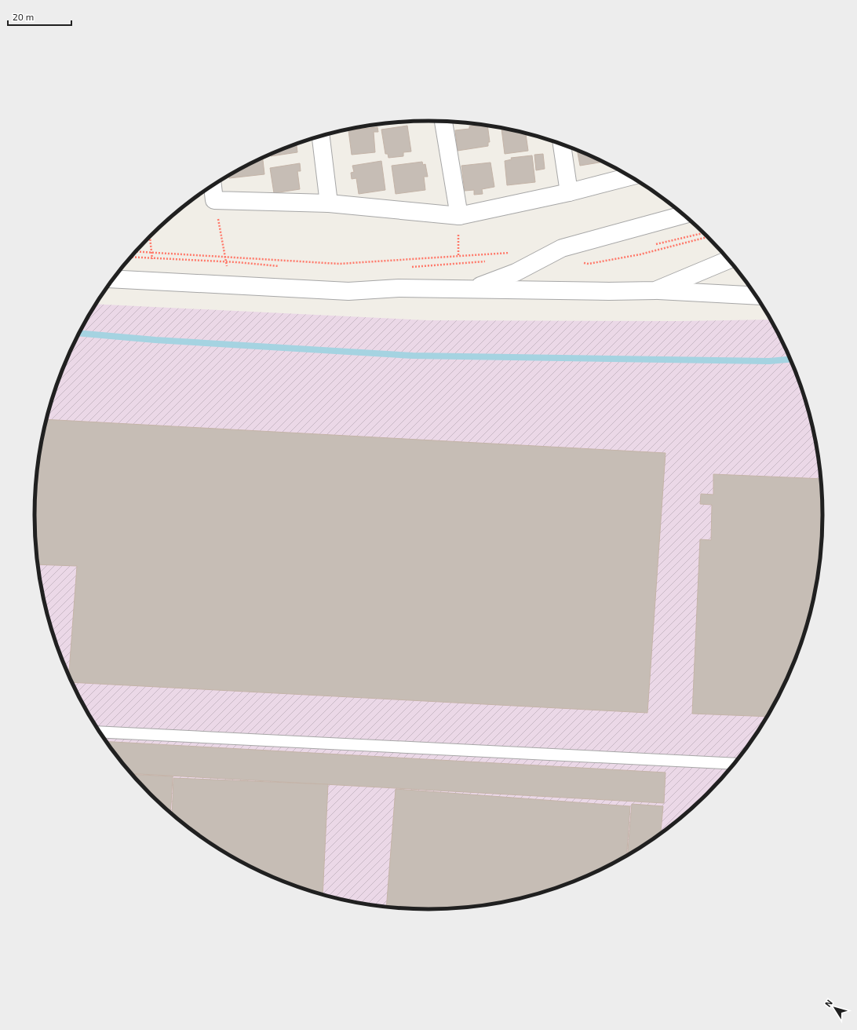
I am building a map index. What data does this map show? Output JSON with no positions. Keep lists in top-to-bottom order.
{
  "scale_bar": "20 m",
  "north": "top left"
}
